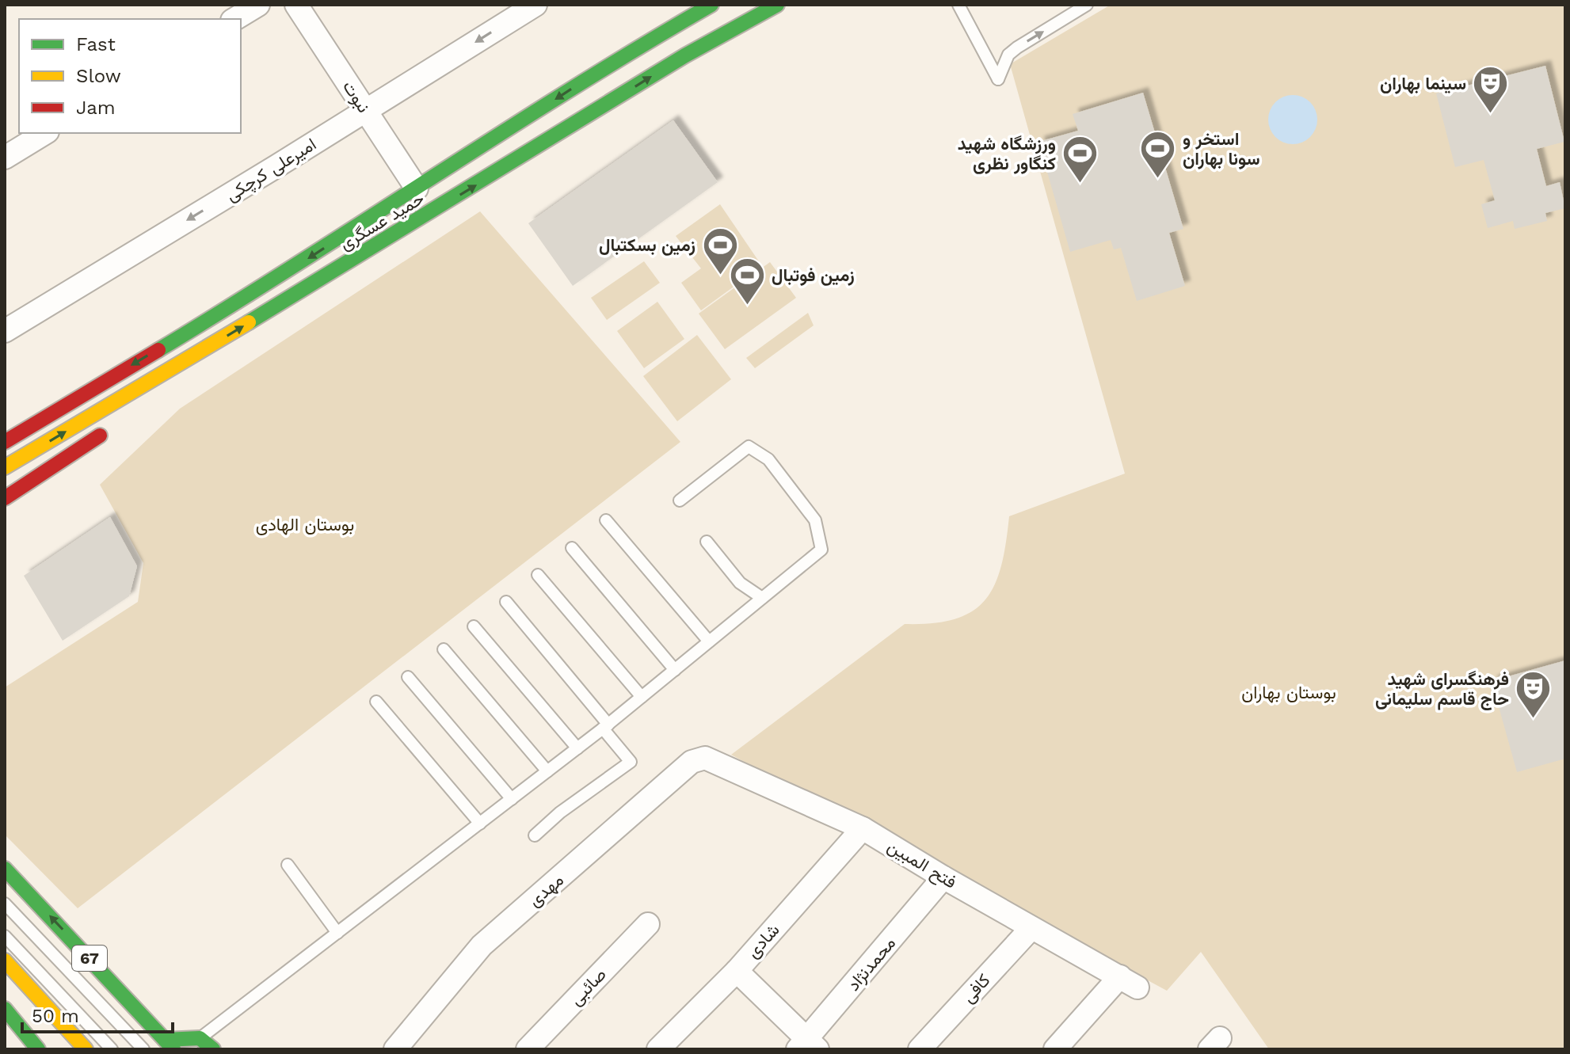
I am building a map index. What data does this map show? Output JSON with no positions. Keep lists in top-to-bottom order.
{
  "streets": {
    "main road": ["حمید عسگری", "67"],
    "street": [
      "نبوت",
      "امیرعلی کرچکی",
      "فتح المبین",
      "مهدی",
      "شادی",
      "محمدنژاد",
      "صائبی",
      "کافی"
    ]
  },
  "crossings": [
    ["نبوت", "امیرعلی کرچکی"],
    ["نبوت", "حمید عسگری"],
    ["فتح المبین", "مهدی"],
    ["فتح المبین", "شادی"],
    ["فتح المبین", "محمدنژاد"],
    ["فتح المبین", "کافی"]
  ],
  "one_way": ["امیرعلی کرچکی"],
  "parks": ["بوستان الهادی", "بوستان بهاران"],
  "places": {
    "theatre": ["سینما بهاران", "فرهنگسرای شهید حاج قاسم سلیمانی"],
    "sports": [
      "استخر و سونا بهاران",
      "ورزشگاه شهید کنگاور نظری",
      "زمین بسکتبال",
      "زمین فوتبال"
    ]
  },
  "legend": ["Fast", "Slow", "Jam"],
  "scale_bar": "50 m"
}
